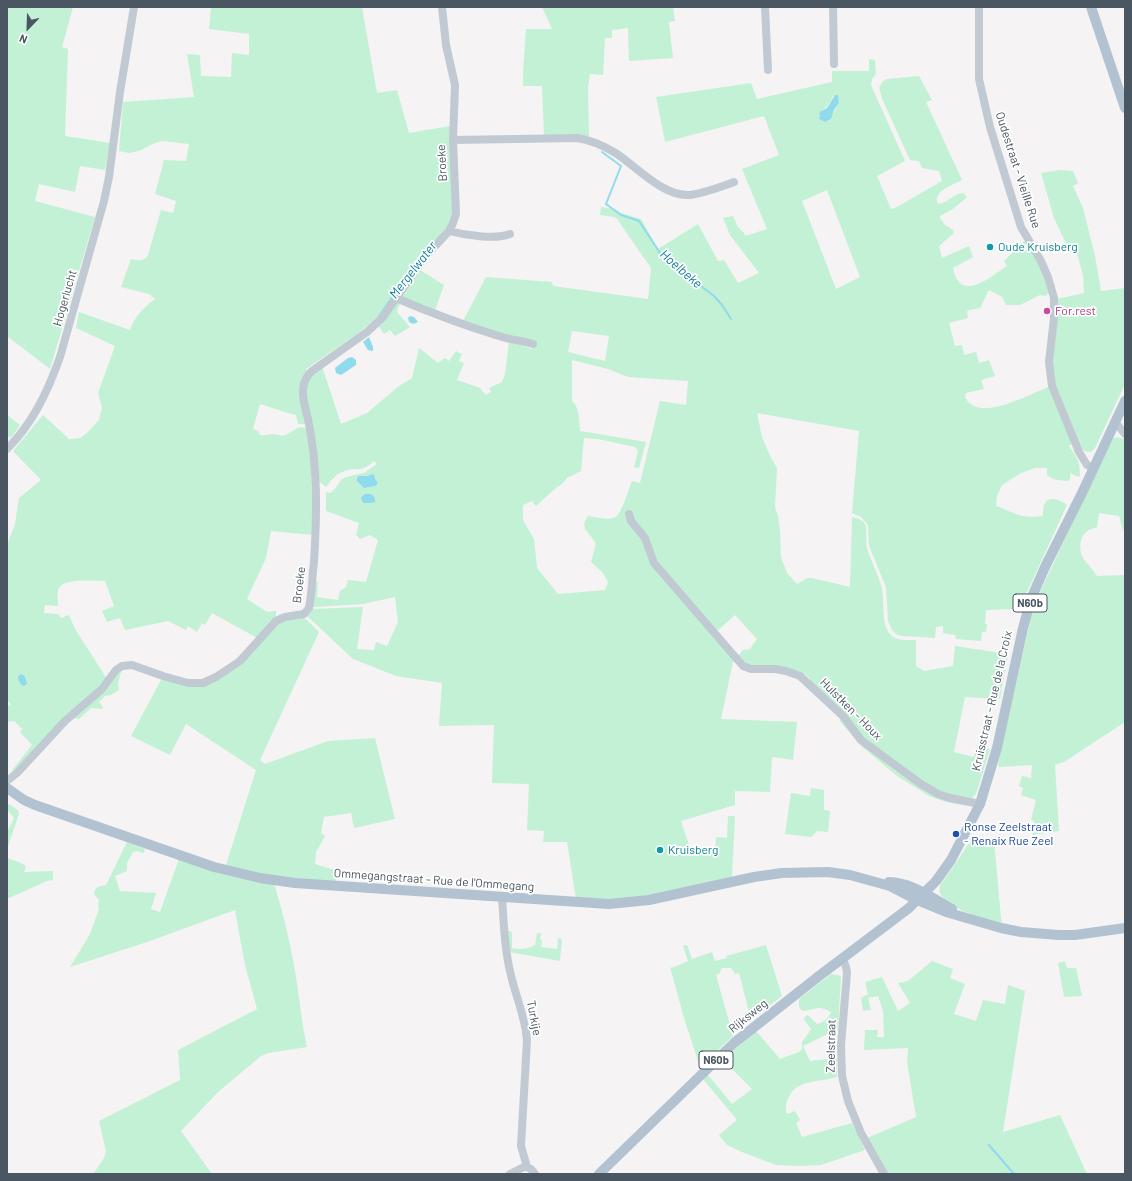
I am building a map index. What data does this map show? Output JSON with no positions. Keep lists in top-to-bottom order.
{
  "streets": {
    "main road": [
      "N60b",
      "Kruisstraat - Rue de la Croix",
      "Ommegangstraat - Rue de l'Ommegang",
      "Rijksweg"
    ],
    "street": [
      "Broeke",
      "Oudestraat - Vieille Rue",
      "Hogerlucht",
      "Hulstken - Houx",
      "Turkije",
      "Zeelstraat"
    ]
  },
  "crossings": [
    ["Oudestraat - Vieille Rue", "Kruisstraat - Rue de la Croix"],
    ["Kruisstraat - Rue de la Croix", "Hulstken - Houx"],
    ["Kruisstraat - Rue de la Croix", "Ommegangstraat - Rue de l'Ommegang"],
    ["Kruisstraat - Rue de la Croix", "Rijksweg"],
    ["Ommegangstraat - Rue de l'Ommegang", "Rijksweg"],
    ["Ommegangstraat - Rue de l'Ommegang", "Turkije"],
    ["Rijksweg", "Zeelstraat"]
  ],
  "water": ["Hoelbeke", "Mergelwater"],
  "places": [
    "Oude Kruisberg",
    "For.rest",
    "Ronse Zeelstraat - Renaix Rue Zeel",
    "Kruisberg"
  ],
  "north": "bottom left"
}
